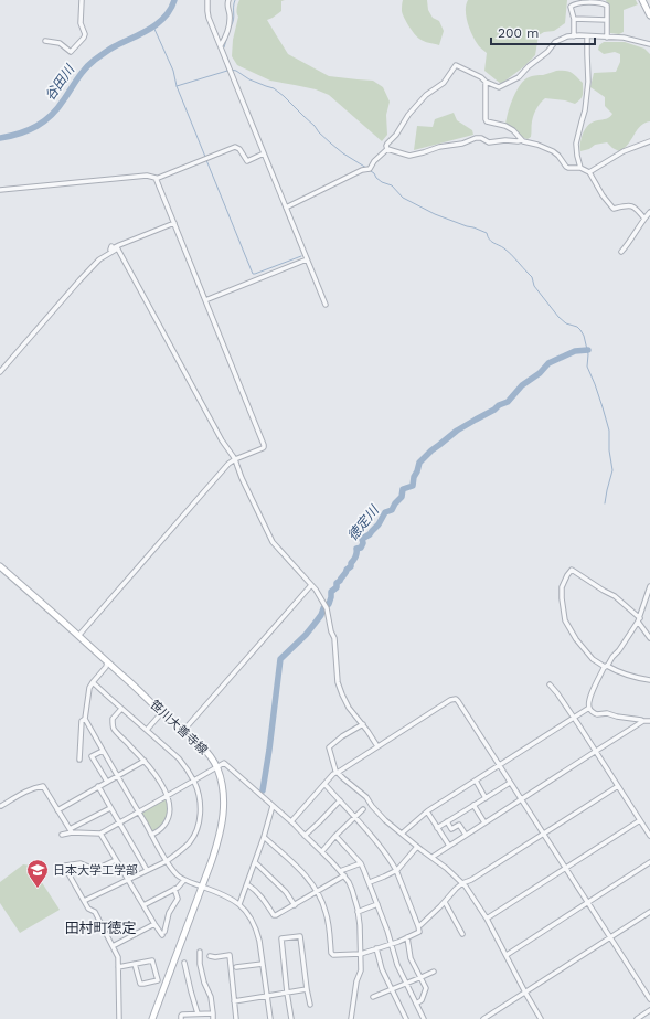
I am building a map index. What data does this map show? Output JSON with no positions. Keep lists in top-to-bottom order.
{
  "streets": {
    "street": ["笹川大善寺線"]
  },
  "districts": ["田村町徳定"],
  "water": ["谷田川", "徳定川"],
  "places": {
    "school or university": ["日本大学工学部"]
  },
  "scale_bar": "200 m"
}
